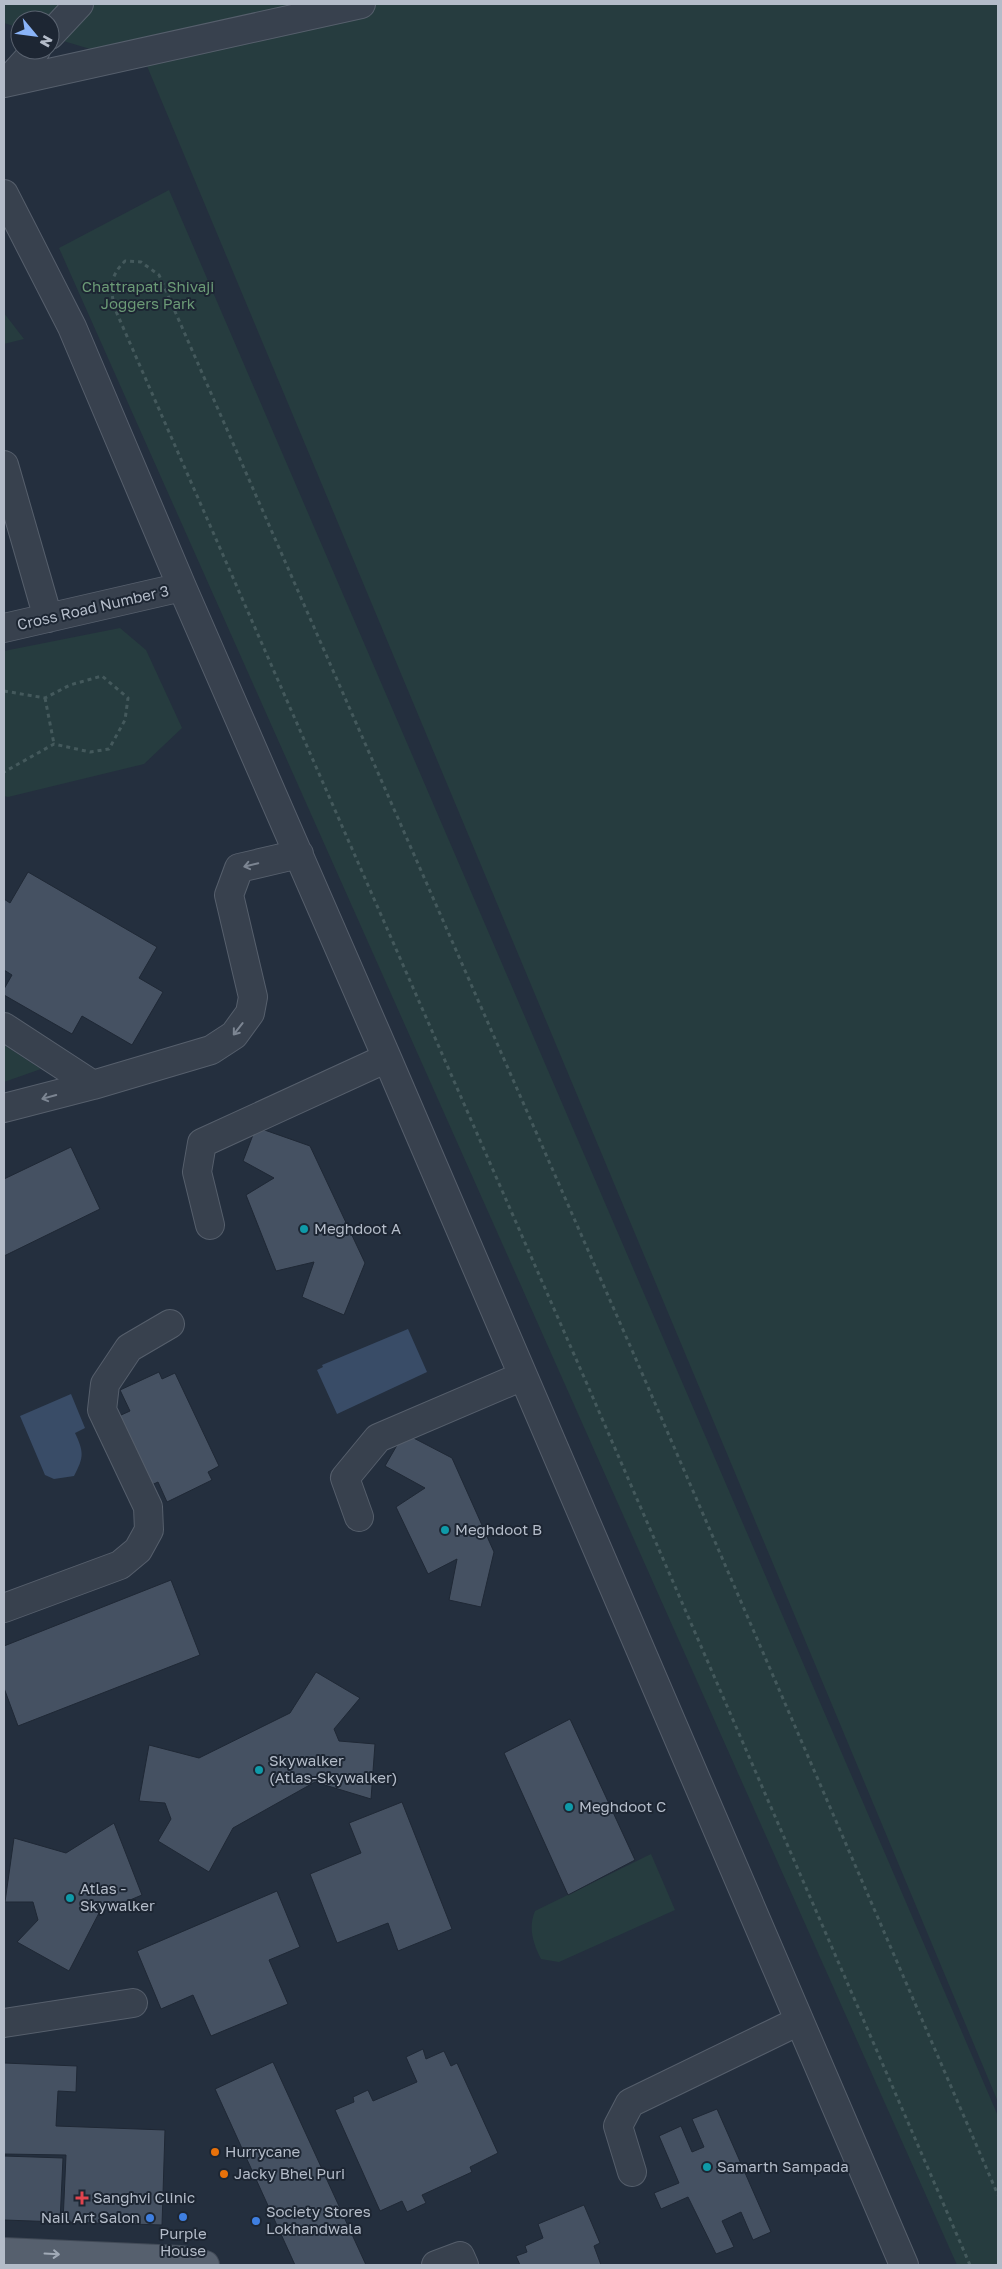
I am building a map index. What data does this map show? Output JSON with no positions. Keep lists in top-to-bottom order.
{
  "streets": {
    "street": ["Cross Road Number 3"]
  },
  "parks": ["Chattrapati Shivaji Joggers Park"],
  "places": {
    "other": [
      "Meghdoot A",
      "Meghdoot B",
      "Skywalker (Atlas-Skywalker)",
      "Meghdoot C",
      "Atlas - Skywalker",
      "Hurrycane",
      "Samarth Sampada",
      "Jacky Bhel Puri",
      "Purple House",
      "Nail Art Salon",
      "Society Stores Lokhandwala"
    ],
    "health": ["Sanghvi Clinic"]
  },
  "north": "bottom right"
}
